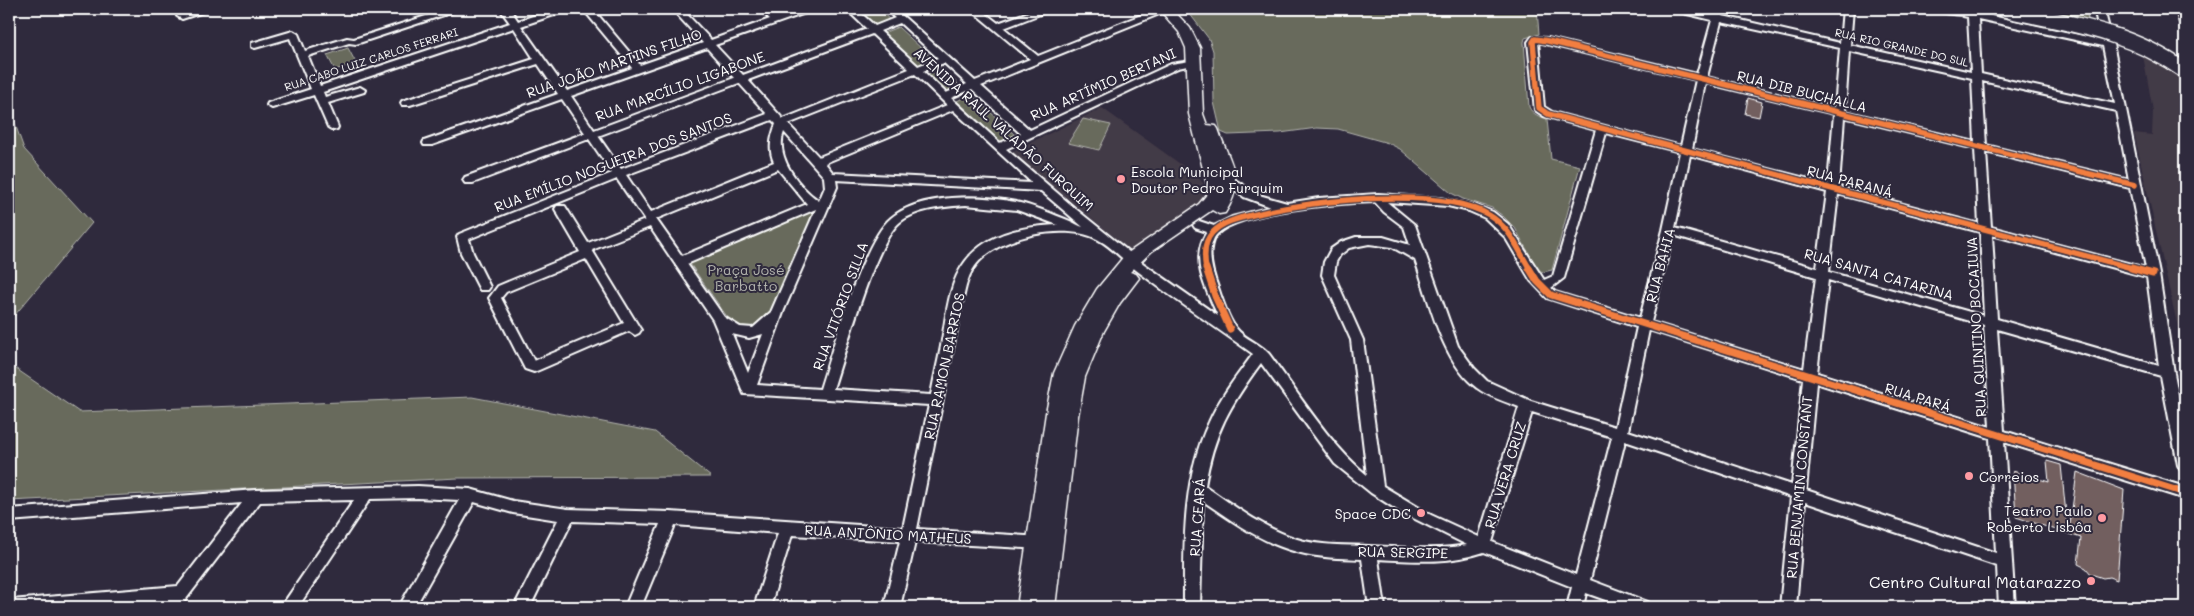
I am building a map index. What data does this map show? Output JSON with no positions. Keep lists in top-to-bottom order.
{
  "streets": {
    "street": [
      "RUA RIO GRANDE DO SUL",
      "RUA CABO LUIZ CARLOS FERRARI",
      "RUA JOÃO MARTINS FILHO",
      "RUA ARTÍMIO BERTANI",
      "RUA MARCÍLIO LIGABONE",
      "RUA DIB BUCHALLA",
      "AVENIDA RAUL VALADÃO FURQUIM",
      "RUA EMÍLIO NOGUEIRA DOS SANTOS",
      "RUA PARANÁ",
      "RUA BAHIA",
      "RUA SANTA CATARINA",
      "RUA VITÓRIO SILLA",
      "RUA QUINTINO BOCAIUVA",
      "RUA RAMON BARRIOS",
      "RUA PARÁ",
      "RUA VERA CRUZ",
      "RUA BENJAMIN CONSTANT",
      "RUA CEARÁ",
      "RUA ANTÔNIO MATHEUS",
      "RUA SERGIPE"
    ]
  },
  "crossings": [
    ["RUA RIO GRANDE DO SUL", "RUA BAHIA"],
    ["RUA RIO GRANDE DO SUL", "RUA QUINTINO BOCAIUVA"],
    ["RUA RIO GRANDE DO SUL", "RUA BENJAMIN CONSTANT"],
    ["RUA ARTÍMIO BERTANI", "AVENIDA RAUL VALADÃO FURQUIM"],
    ["RUA MARCÍLIO LIGABONE", "AVENIDA RAUL VALADÃO FURQUIM"],
    ["RUA DIB BUCHALLA", "RUA PARANÁ"],
    ["RUA DIB BUCHALLA", "RUA BAHIA"],
    ["RUA DIB BUCHALLA", "RUA QUINTINO BOCAIUVA"],
    ["RUA DIB BUCHALLA", "RUA BENJAMIN CONSTANT"],
    ["AVENIDA RAUL VALADÃO FURQUIM", "RUA EMÍLIO NOGUEIRA DOS SANTOS"],
    ["AVENIDA RAUL VALADÃO FURQUIM", "RUA RAMON BARRIOS"],
    ["AVENIDA RAUL VALADÃO FURQUIM", "RUA VERA CRUZ"],
    ["AVENIDA RAUL VALADÃO FURQUIM", "RUA CEARÁ"],
    ["AVENIDA RAUL VALADÃO FURQUIM", "RUA SERGIPE"],
    ["RUA PARANÁ", "RUA BAHIA"],
    ["RUA PARANÁ", "RUA QUINTINO BOCAIUVA"],
    ["RUA PARANÁ", "RUA BENJAMIN CONSTANT"],
    ["RUA BAHIA", "RUA SANTA CATARINA"],
    ["RUA BAHIA", "RUA PARÁ"],
    ["RUA SANTA CATARINA", "RUA QUINTINO BOCAIUVA"],
    ["RUA SANTA CATARINA", "RUA BENJAMIN CONSTANT"],
    ["RUA VITÓRIO SILLA", "RUA RAMON BARRIOS"],
    ["RUA QUINTINO BOCAIUVA", "RUA PARÁ"],
    ["RUA RAMON BARRIOS", "RUA ANTÔNIO MATHEUS"],
    ["RUA PARÁ", "RUA BENJAMIN CONSTANT"],
    ["RUA VERA CRUZ", "RUA SERGIPE"],
    ["RUA CEARÁ", "RUA SERGIPE"]
  ],
  "parks": ["Praça José Barbatto"],
  "places": [
    "Escola Municipal Doutor Pedro Furquim",
    "Correios",
    "Space CDC",
    "Teatro Paulo Roberto Lisbôa",
    "Centro Cultural Matarazzo"
  ]
}
